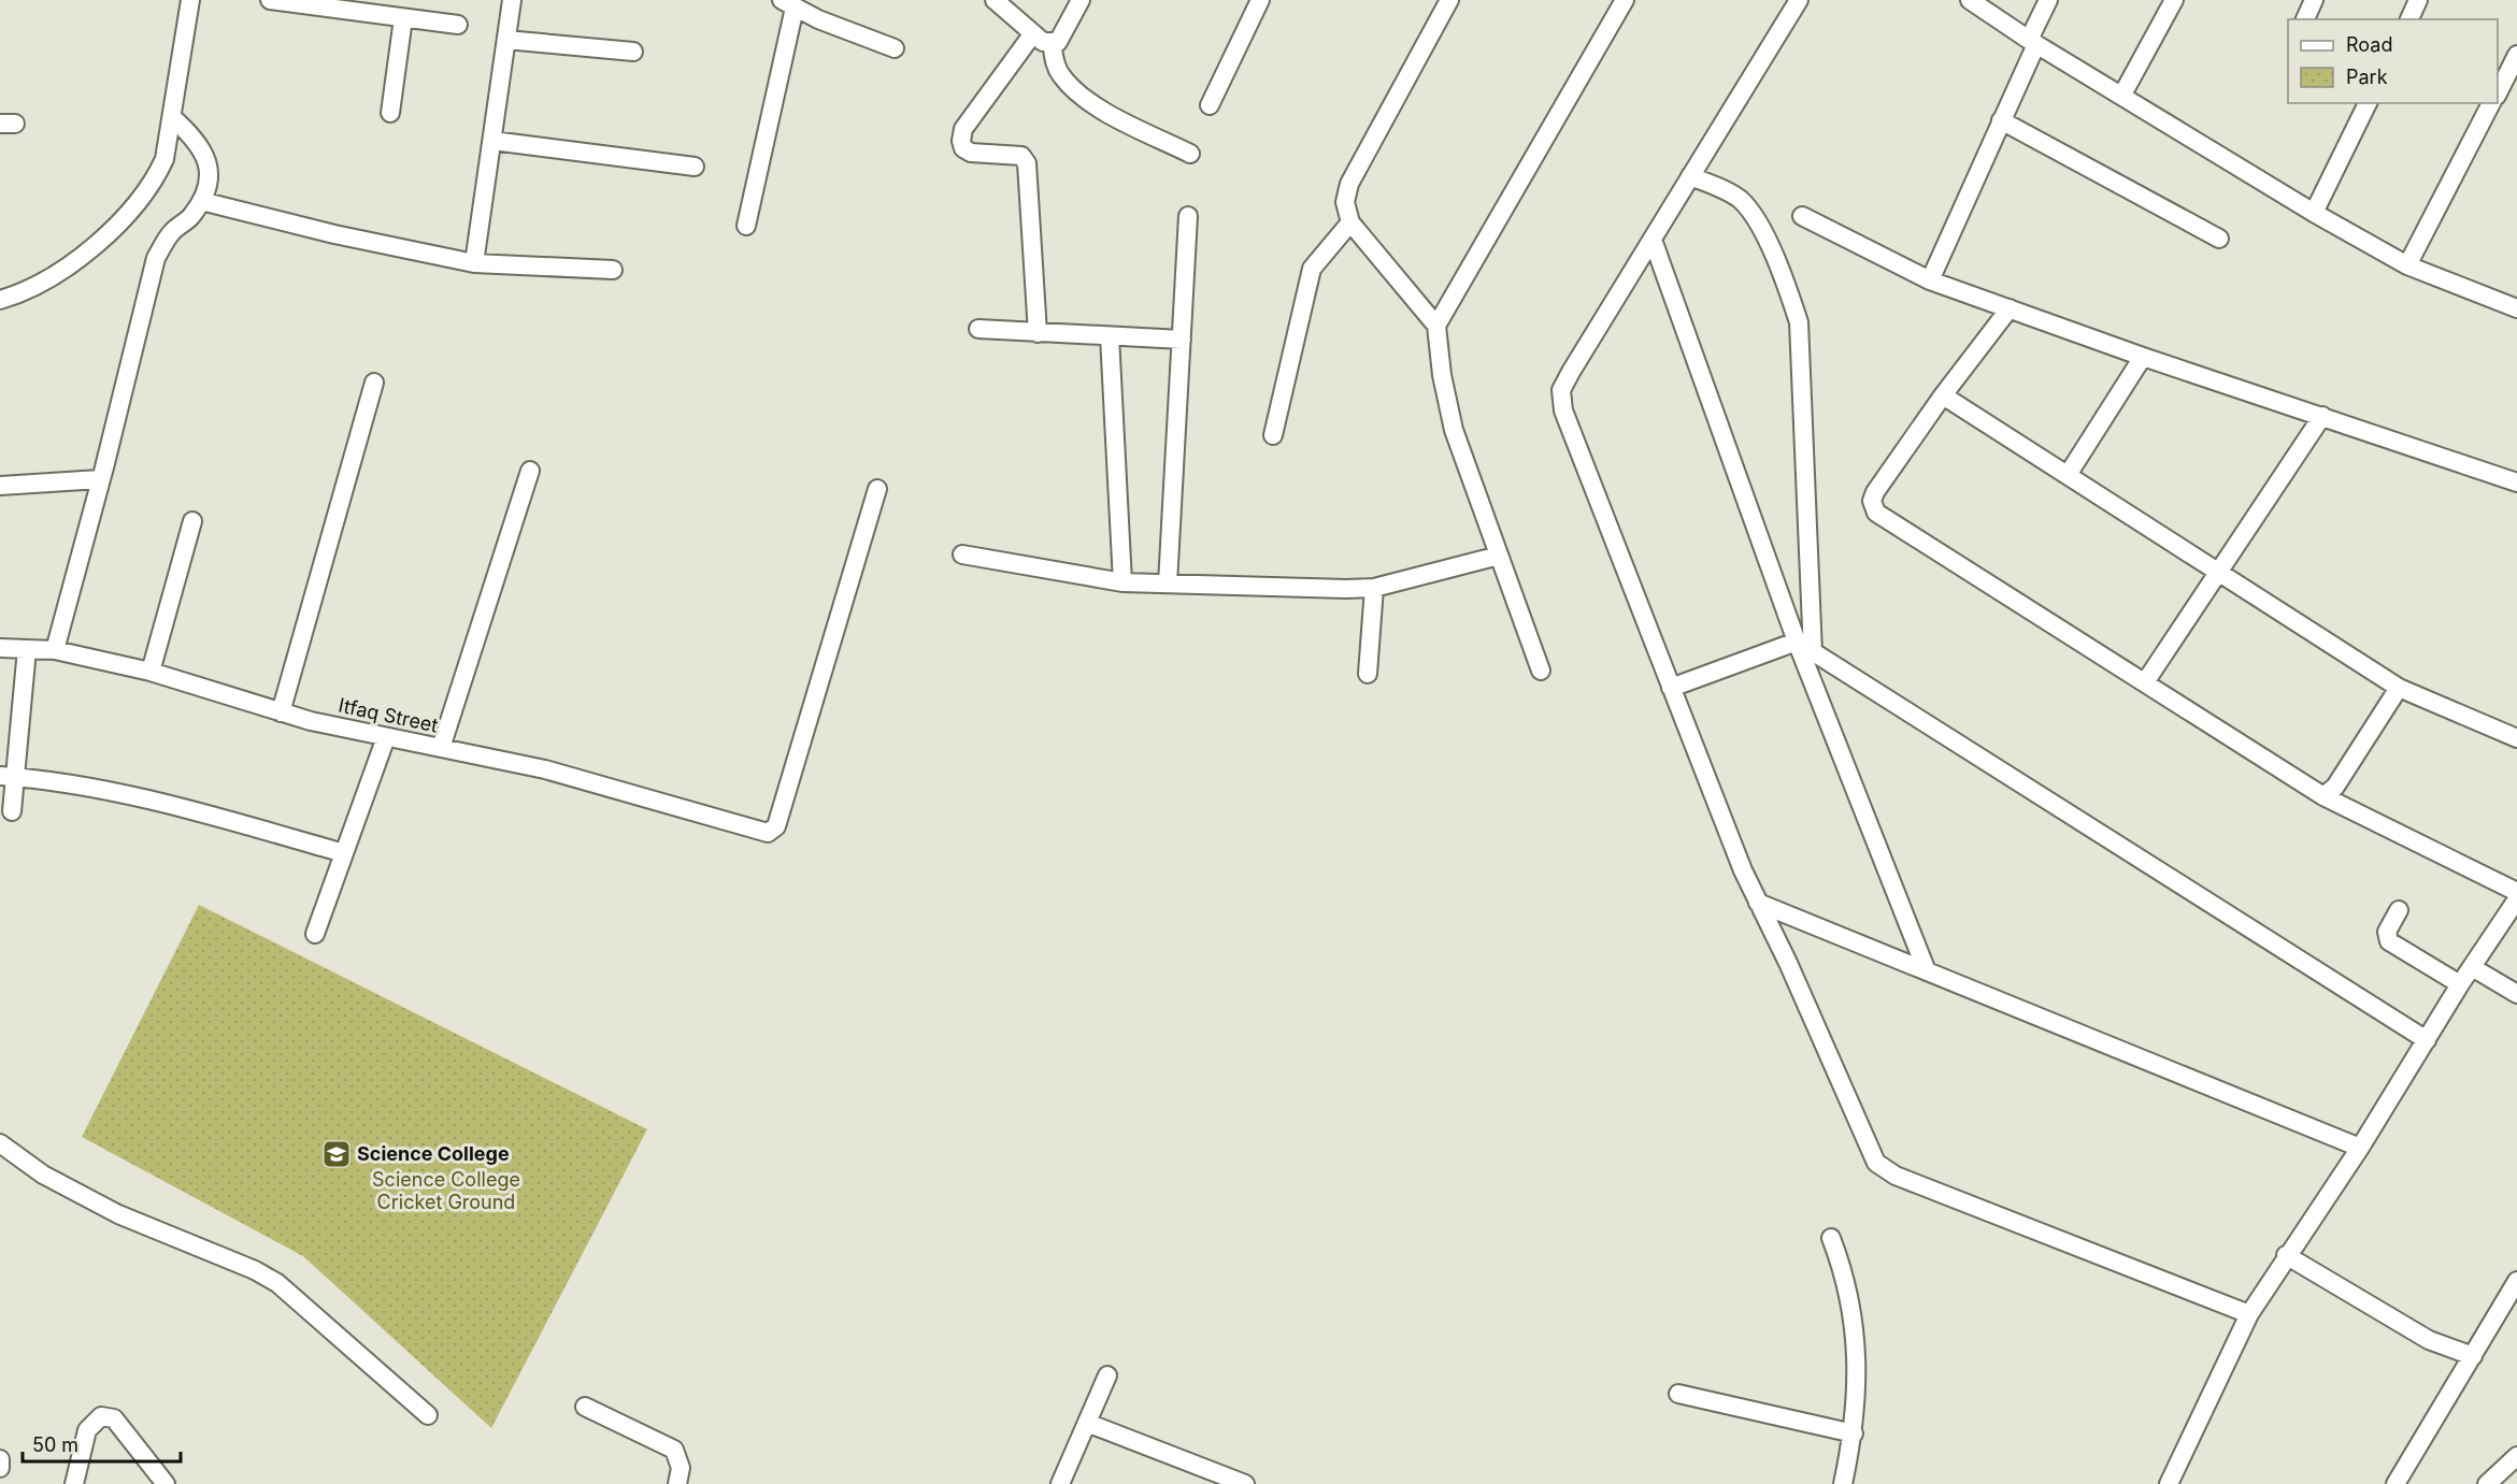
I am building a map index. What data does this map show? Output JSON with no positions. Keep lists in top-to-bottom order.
{
  "streets": {
    "street": ["Itfaq Street"]
  },
  "parks": ["Science College Cricket Ground"],
  "places": {
    "school or university": ["Science College"]
  },
  "legend": ["Road", "Park"],
  "scale_bar": "50 m"
}
